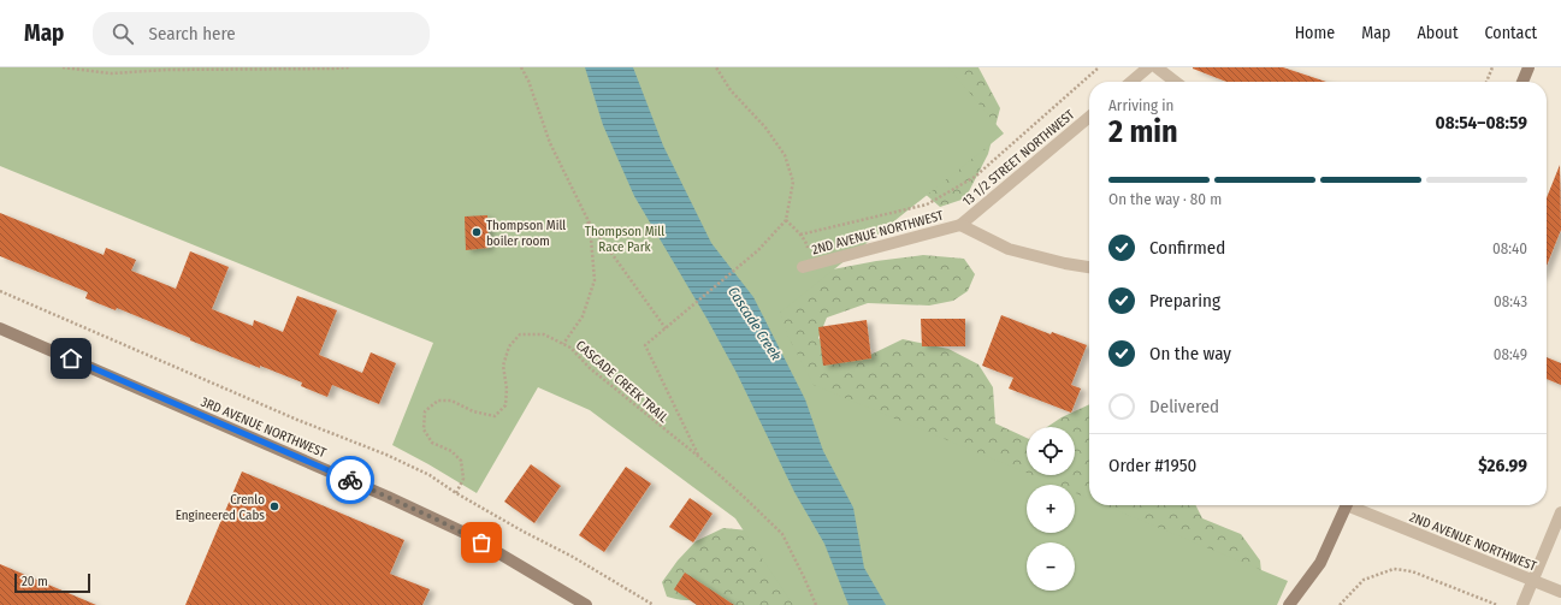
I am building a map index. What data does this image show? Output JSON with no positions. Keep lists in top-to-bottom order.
{
  "streets": {
    "main road": ["3RD AVENUE NORTHWEST"],
    "street": ["13 1/2 STREET NORTHWEST", "2ND AVENUE NORTHWEST"],
    "path": ["CASCADE CREEK TRAIL"]
  },
  "crossings": [
    ["13 1/2 STREET NORTHWEST", "2ND AVENUE NORTHWEST"]
  ],
  "water": ["Cascade Creek"],
  "parks": ["Thompson Mill Race Park"],
  "places": ["Thompson Mill boiler room", "Crenlo Engineered Cabs"],
  "scale_bar": "20 m",
  "page": {
    "header": "Map",
    "search": "Search here",
    "nav": [
      "Home",
      "Map",
      "About",
      "Contact"
    ],
    "heading": ["2 min", "Arriving in", "08:54–08:59"],
    "panel": ["Order #1950", "$26.99"],
    "bar": "On the way · 80 m",
    "list": [
      ["Confirmed", "08:40"],
      ["Preparing", "08:43"],
      ["On the way", "08:49"],
      "Delivered"
    ],
    "map_buttons": ["+", "−"],
    "scale": "20 m"
  }
}
